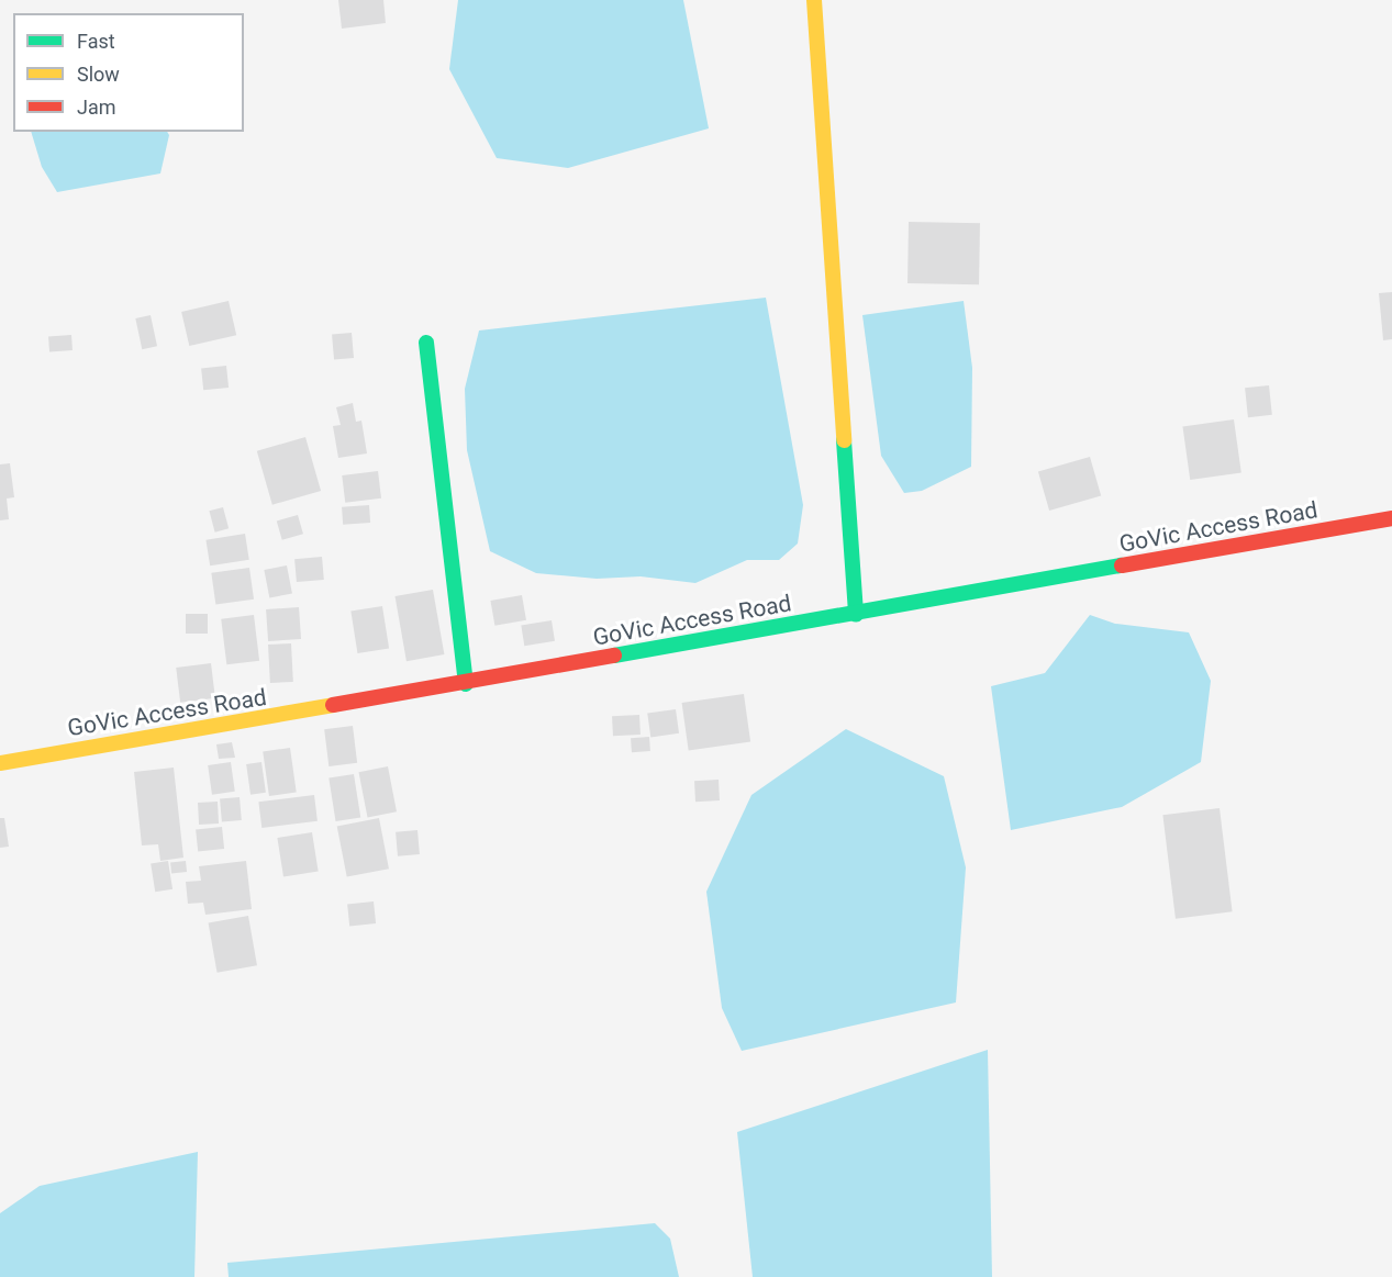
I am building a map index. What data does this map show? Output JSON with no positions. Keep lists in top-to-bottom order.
{
  "streets": {
    "main road": ["GoVic Access Road"]
  },
  "legend": ["Fast", "Slow", "Jam"]
}
